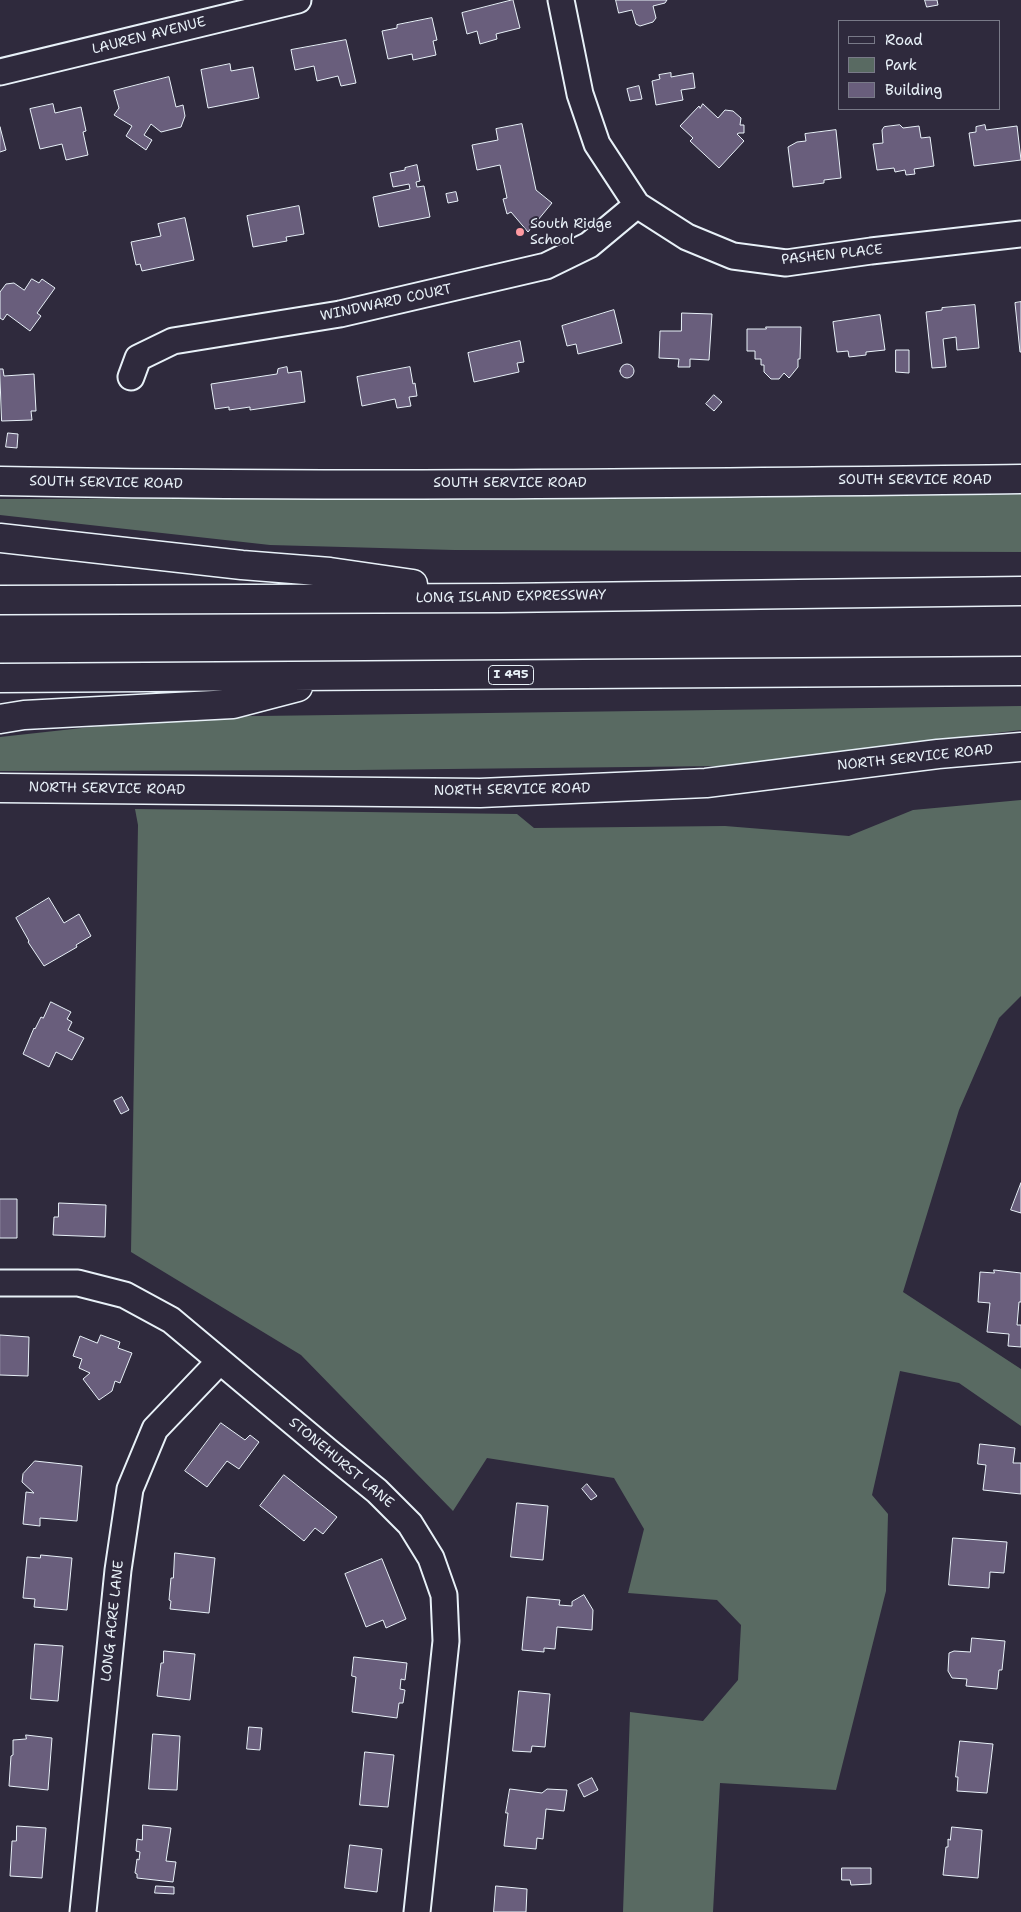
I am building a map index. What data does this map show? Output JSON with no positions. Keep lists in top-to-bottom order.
{
  "streets": {
    "main road": [
      "SOUTH SERVICE ROAD",
      "LONG ISLAND EXPRESSWAY",
      "I 495",
      "NORTH SERVICE ROAD"
    ],
    "street": [
      "LAUREN AVENUE",
      "PASHEN PLACE",
      "WINDWARD COURT",
      "STONEHURST LANE",
      "LONG ACRE LANE"
    ]
  },
  "crossings": [
    ["PASHEN PLACE", "WINDWARD COURT"],
    ["STONEHURST LANE", "LONG ACRE LANE"]
  ],
  "places": ["South Ridge School"],
  "legend": ["Road", "Park", "Building"]
}
